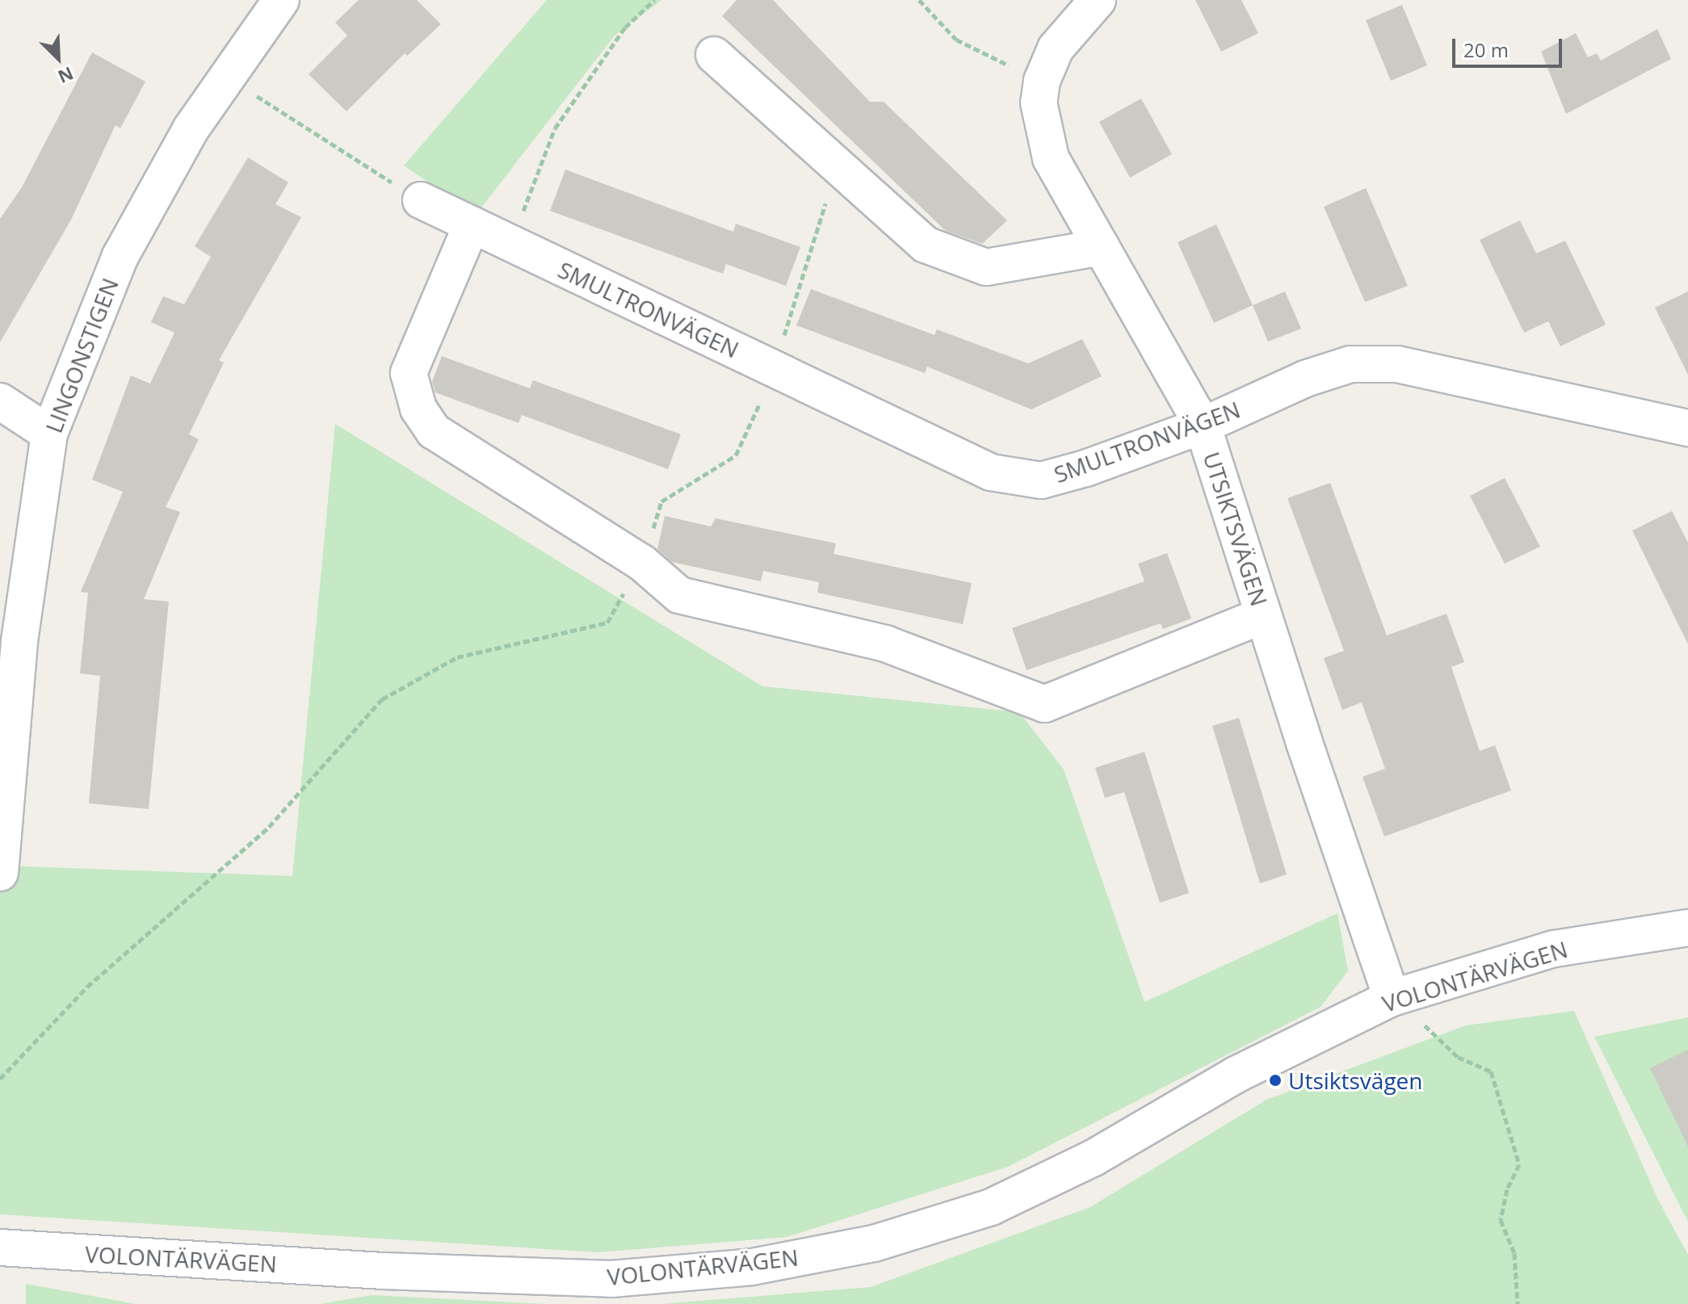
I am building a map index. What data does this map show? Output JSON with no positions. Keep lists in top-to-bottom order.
{
  "streets": {
    "street": [
      "SMULTRONVÄGEN",
      "LINGONSTIGEN",
      "UTSIKTSVÄGEN",
      "VOLONTÄRVÄGEN"
    ]
  },
  "crossings": [
    ["SMULTRONVÄGEN", "UTSIKTSVÄGEN"],
    ["UTSIKTSVÄGEN", "VOLONTÄRVÄGEN"]
  ],
  "places": ["Utsiktsvägen"],
  "scale_bar": "20 m",
  "north": "bottom right"
}
